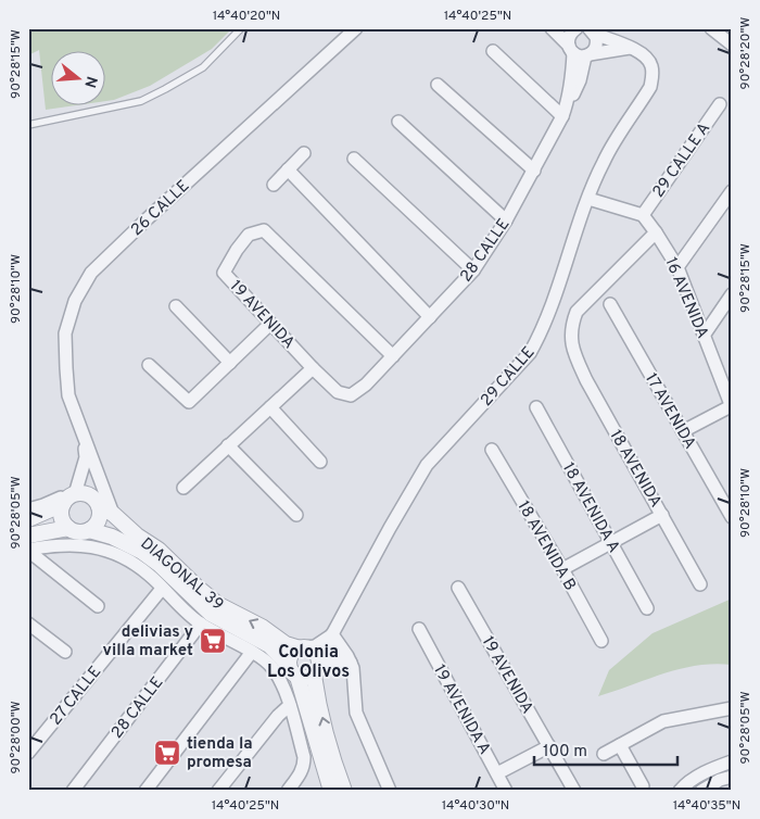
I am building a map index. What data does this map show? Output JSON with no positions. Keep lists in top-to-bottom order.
{
  "streets": {
    "street": [
      "29 CALLE A",
      "26 CALLE",
      "28 CALLE",
      "16 AVENIDA",
      "19 AVENIDA",
      "29 CALLE",
      "17 AVENIDA",
      "18 AVENIDA",
      "18 AVENIDA A",
      "18 AVENIDA B",
      "DIAGONAL 39",
      "27 CALLE",
      "19 AVENIDA A"
    ]
  },
  "crossings": [
    ["29 CALLE A", "16 AVENIDA"],
    ["26 CALLE", "DIAGONAL 39"],
    ["28 CALLE", "19 AVENIDA"],
    ["28 CALLE", "DIAGONAL 39"],
    ["16 AVENIDA", "18 AVENIDA"],
    ["29 CALLE", "DIAGONAL 39"],
    ["DIAGONAL 39", "27 CALLE"]
  ],
  "districts": ["Colonia Los Olivos"],
  "places": {
    "supermarket": ["delivias y villa market", "tienda la promesa"]
  },
  "scale_bar": "100 m",
  "north": "right",
  "coordinates": [
    "14°40'20\"N",
    "14°40'25\"N",
    "90°28'20\"W",
    "90°28'15\"W",
    "90°28'10\"W",
    "90°28'05\"W",
    "90°28'00\"W",
    "14°40'30\"N",
    "14°40'35\"N"
  ]
}
